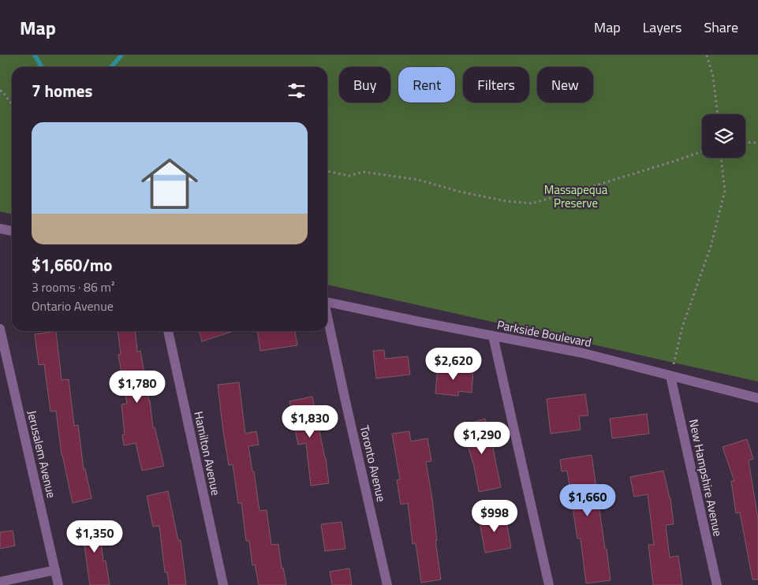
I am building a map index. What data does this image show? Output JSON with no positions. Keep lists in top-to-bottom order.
{
  "streets": {
    "street": [
      "Parkside Boulevard",
      "Hamilton Avenue",
      "Jerusalem Avenue",
      "Toronto Avenue",
      "New Hampshire Avenue"
    ]
  },
  "crossings": [
    ["Parkside Boulevard", "New Hampshire Avenue"]
  ],
  "parks": ["Massapequa Preserve"],
  "page": {
    "header": "Map",
    "nav": ["Map", "Layers", "Share"],
    "chip": [
      "Buy",
      "Rent",
      "Filters",
      "New"
    ],
    "heading": "7 homes",
    "list": [
      {
        "name": "$1,660/mo",
        "note": "3 rooms · 86 m² · Ontario Avenue"
      }
    ],
    "price": [
      "$2,620",
      "$1,780",
      "$1,830",
      "$1,290",
      "$1,660",
      "$998",
      "$1,350"
    ]
  }
}
